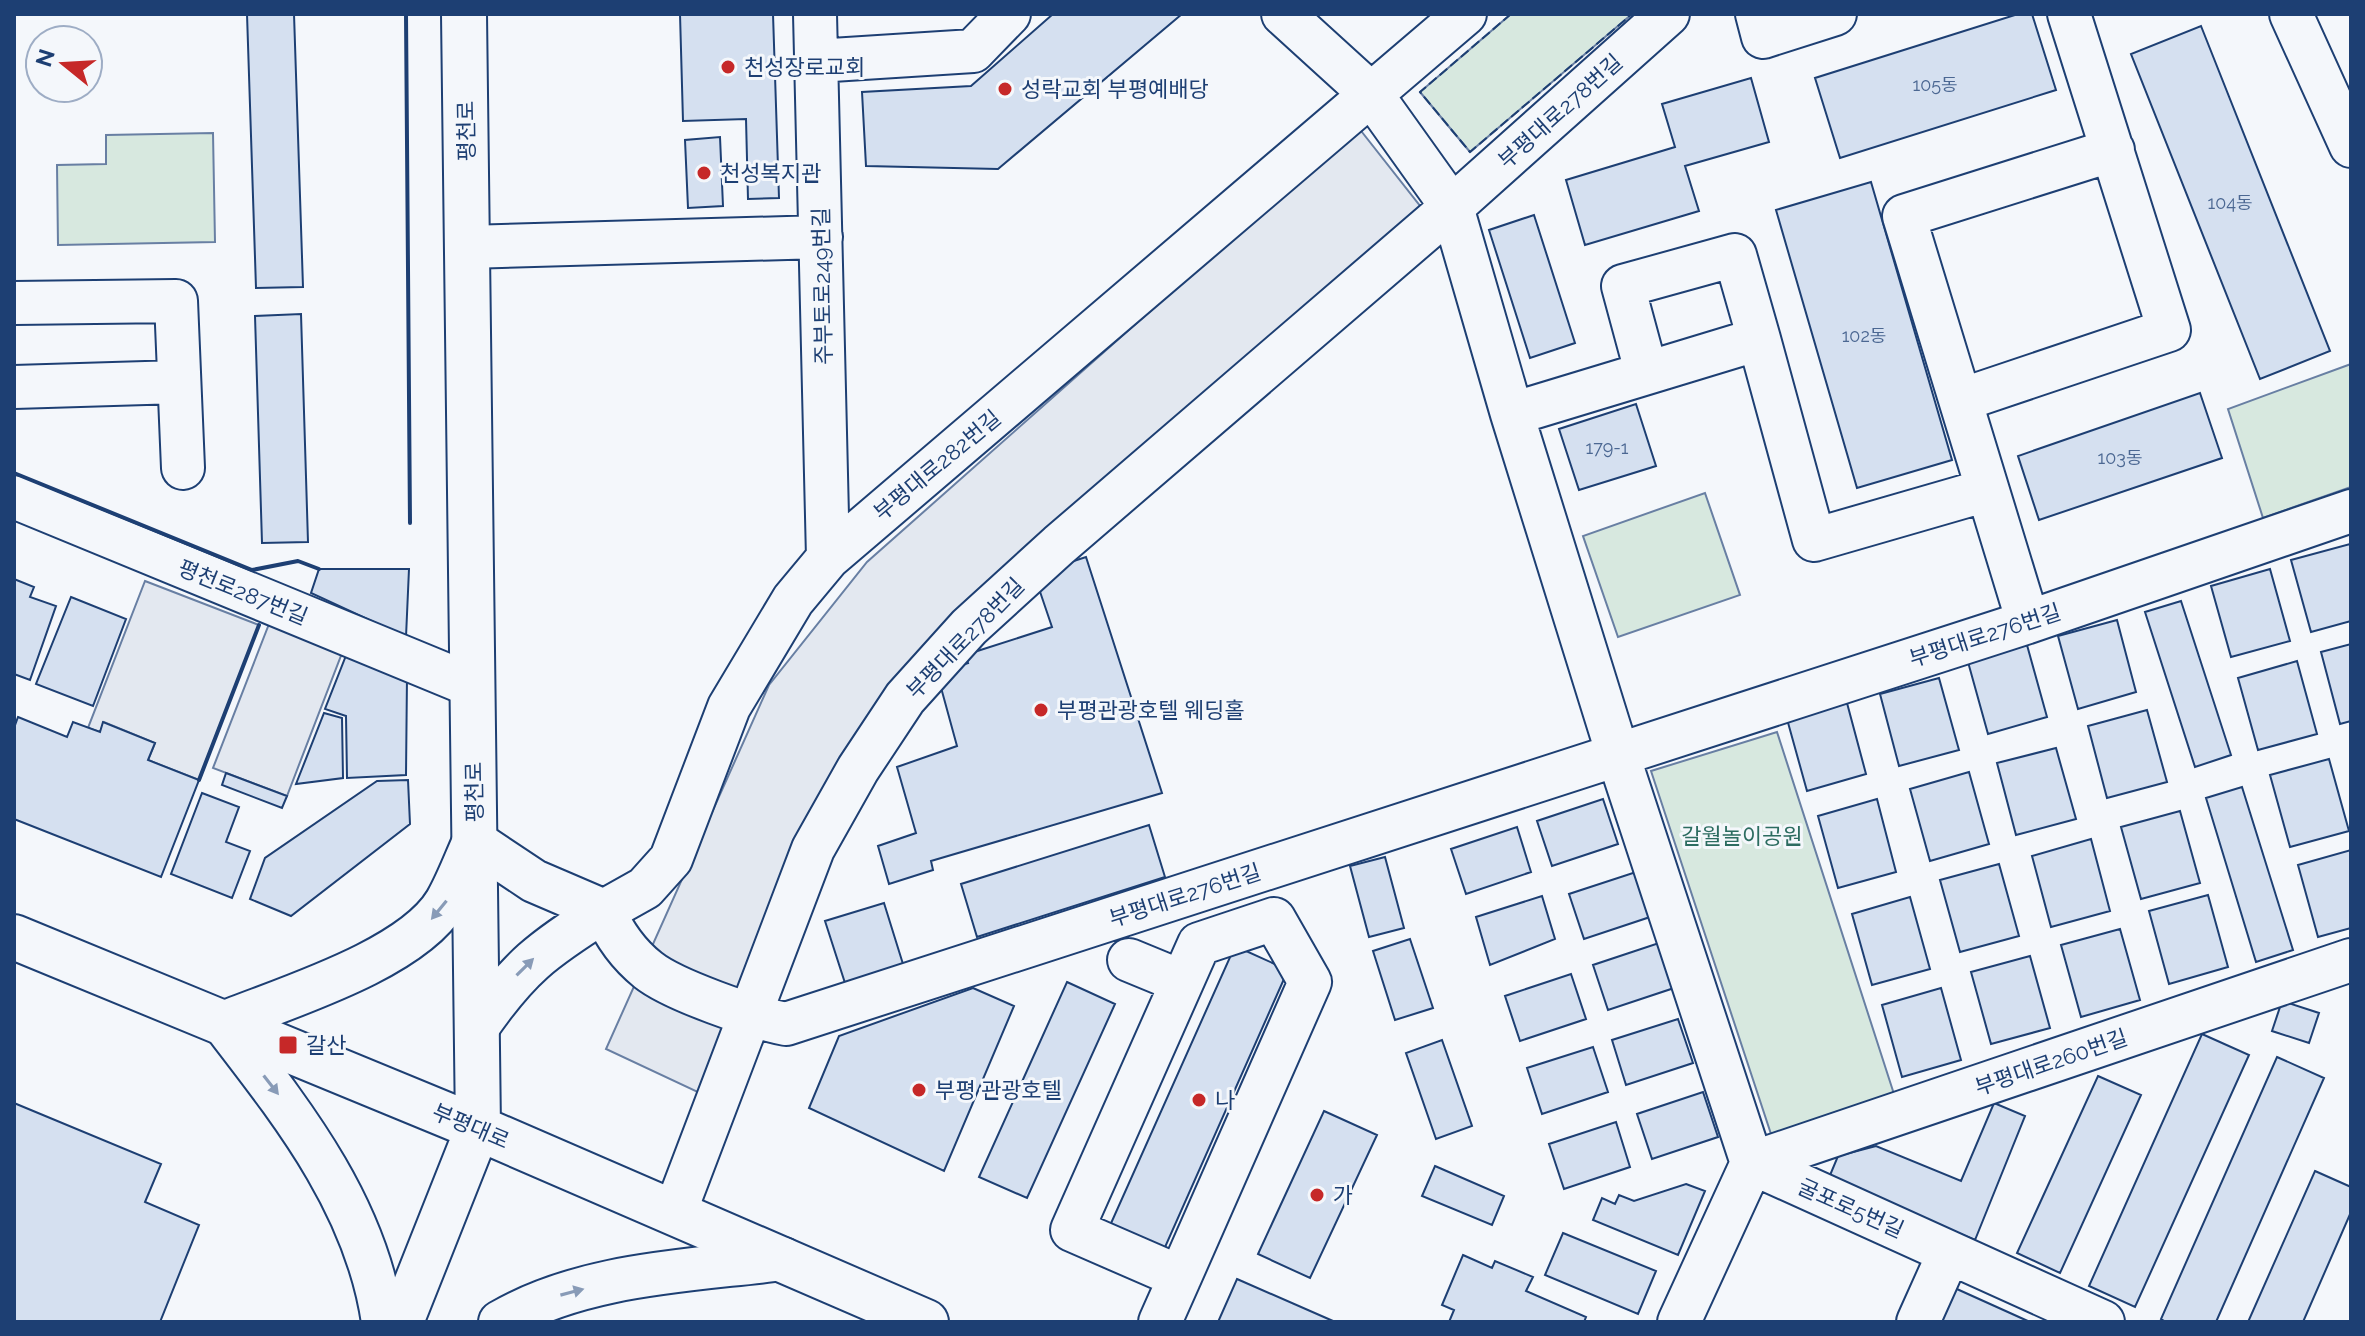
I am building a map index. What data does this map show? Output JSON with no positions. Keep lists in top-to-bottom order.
{
  "streets": {
    "main road": ["평천로", "부평대로"],
    "street": [
      "부평대로278번길",
      "주부토로249번길",
      "부평대로282번길",
      "평천로287번길",
      "부평대로276번길",
      "부평대로260번길",
      "굴포로5번길"
    ]
  },
  "crossings": [
    ["부평대로278번길", "부평대로276번길"],
    ["부평대로278번길", "부평대로"],
    ["평천로", "부평대로282번길"],
    ["평천로", "평천로287번길"],
    ["평천로", "부평대로"],
    ["주부토로249번길", "부평대로282번길"],
    ["부평대로282번길", "부평대로276번길"],
    ["부평대로260번길", "굴포로5번길"]
  ],
  "parks": ["갈월놀이공원"],
  "places": {
    "other": [
      "천성장로교회",
      "성락교회 부평예배당",
      "천성복지관",
      "부평관광호텔 웨딩홀",
      "부평 관광호텔",
      "나",
      "가"
    ],
    "transit": ["갈산"]
  },
  "house_numbers": [
    "105동",
    "104동",
    "102동",
    "179-1",
    "103동"
  ],
  "north": "left"
}
